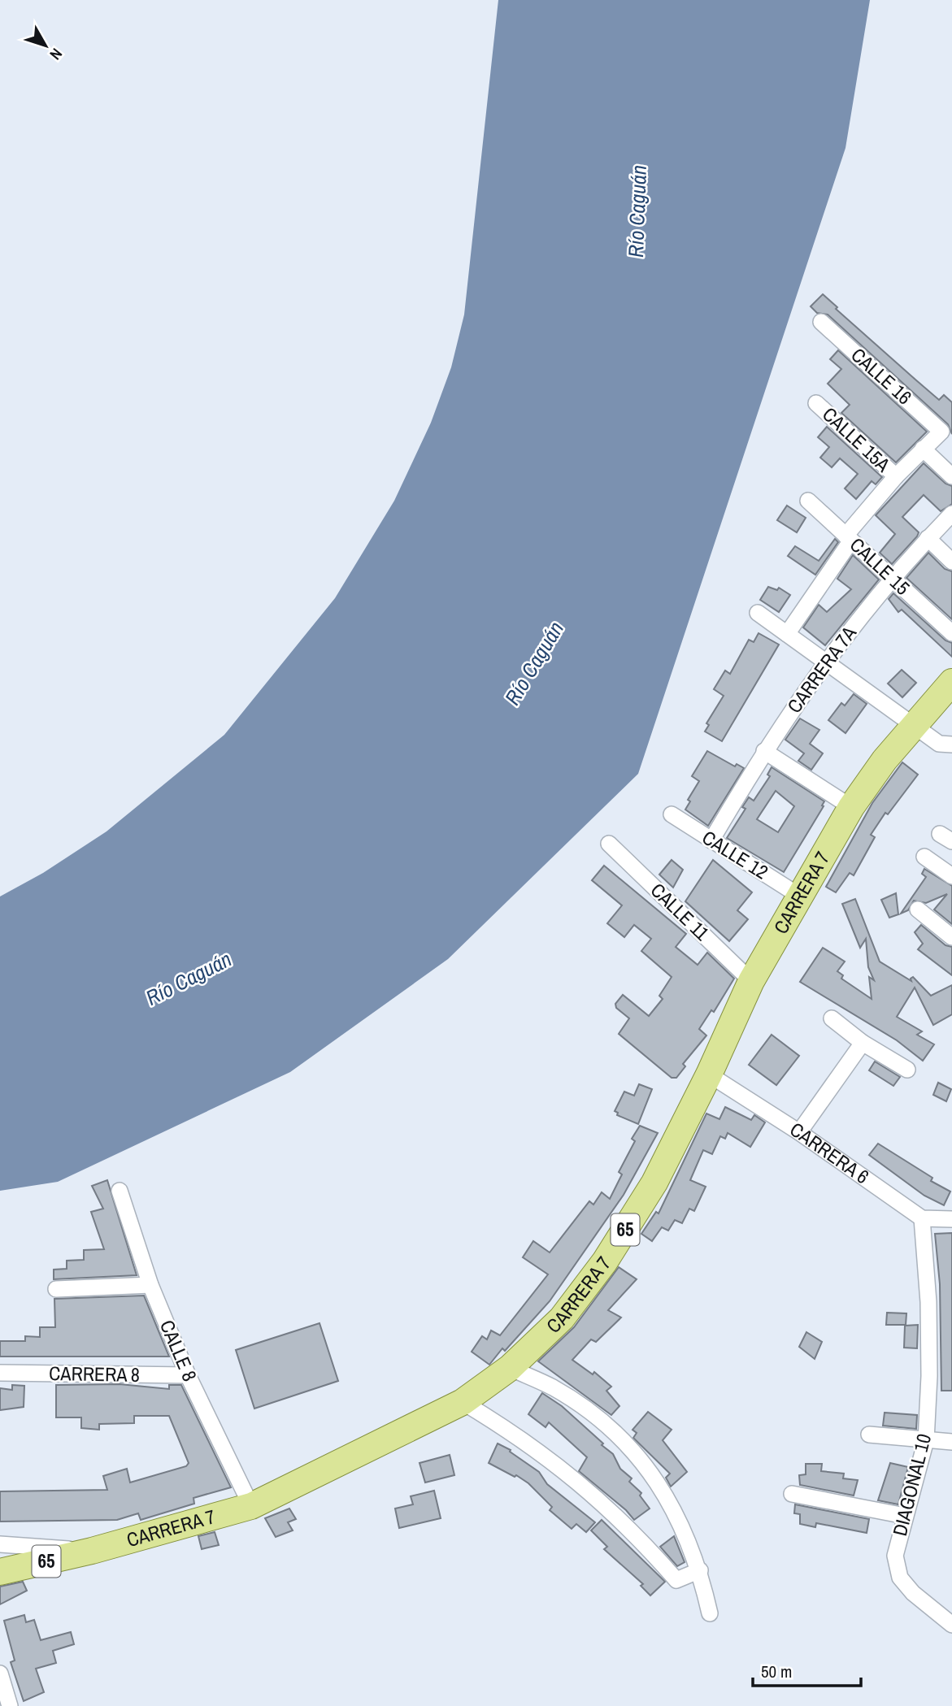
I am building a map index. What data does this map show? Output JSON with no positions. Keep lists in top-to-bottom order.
{
  "streets": {
    "main road": ["CARRERA 7", "65"],
    "street": [
      "CALLE 16",
      "CALLE 15A",
      "CALLE 15",
      "CARRERA 7A",
      "CALLE 12",
      "CALLE 11",
      "CARRERA 6",
      "CALLE 8",
      "CARRERA 8",
      "DIAGONAL 10"
    ]
  },
  "crossings": [
    ["CALLE 15", "CARRERA 7A"],
    ["CARRERA 7A", "CALLE 12"],
    ["CALLE 12", "CARRERA 7"],
    ["CARRERA 7", "CALLE 11"],
    ["CARRERA 7", "CARRERA 6"],
    ["CARRERA 7", "65"],
    ["CARRERA 7", "CALLE 8"],
    ["CARRERA 6", "DIAGONAL 10"],
    ["CALLE 8", "CARRERA 8"]
  ],
  "water": ["Río Caguán"],
  "scale_bar": "50 m",
  "north": "bottom right"
}
